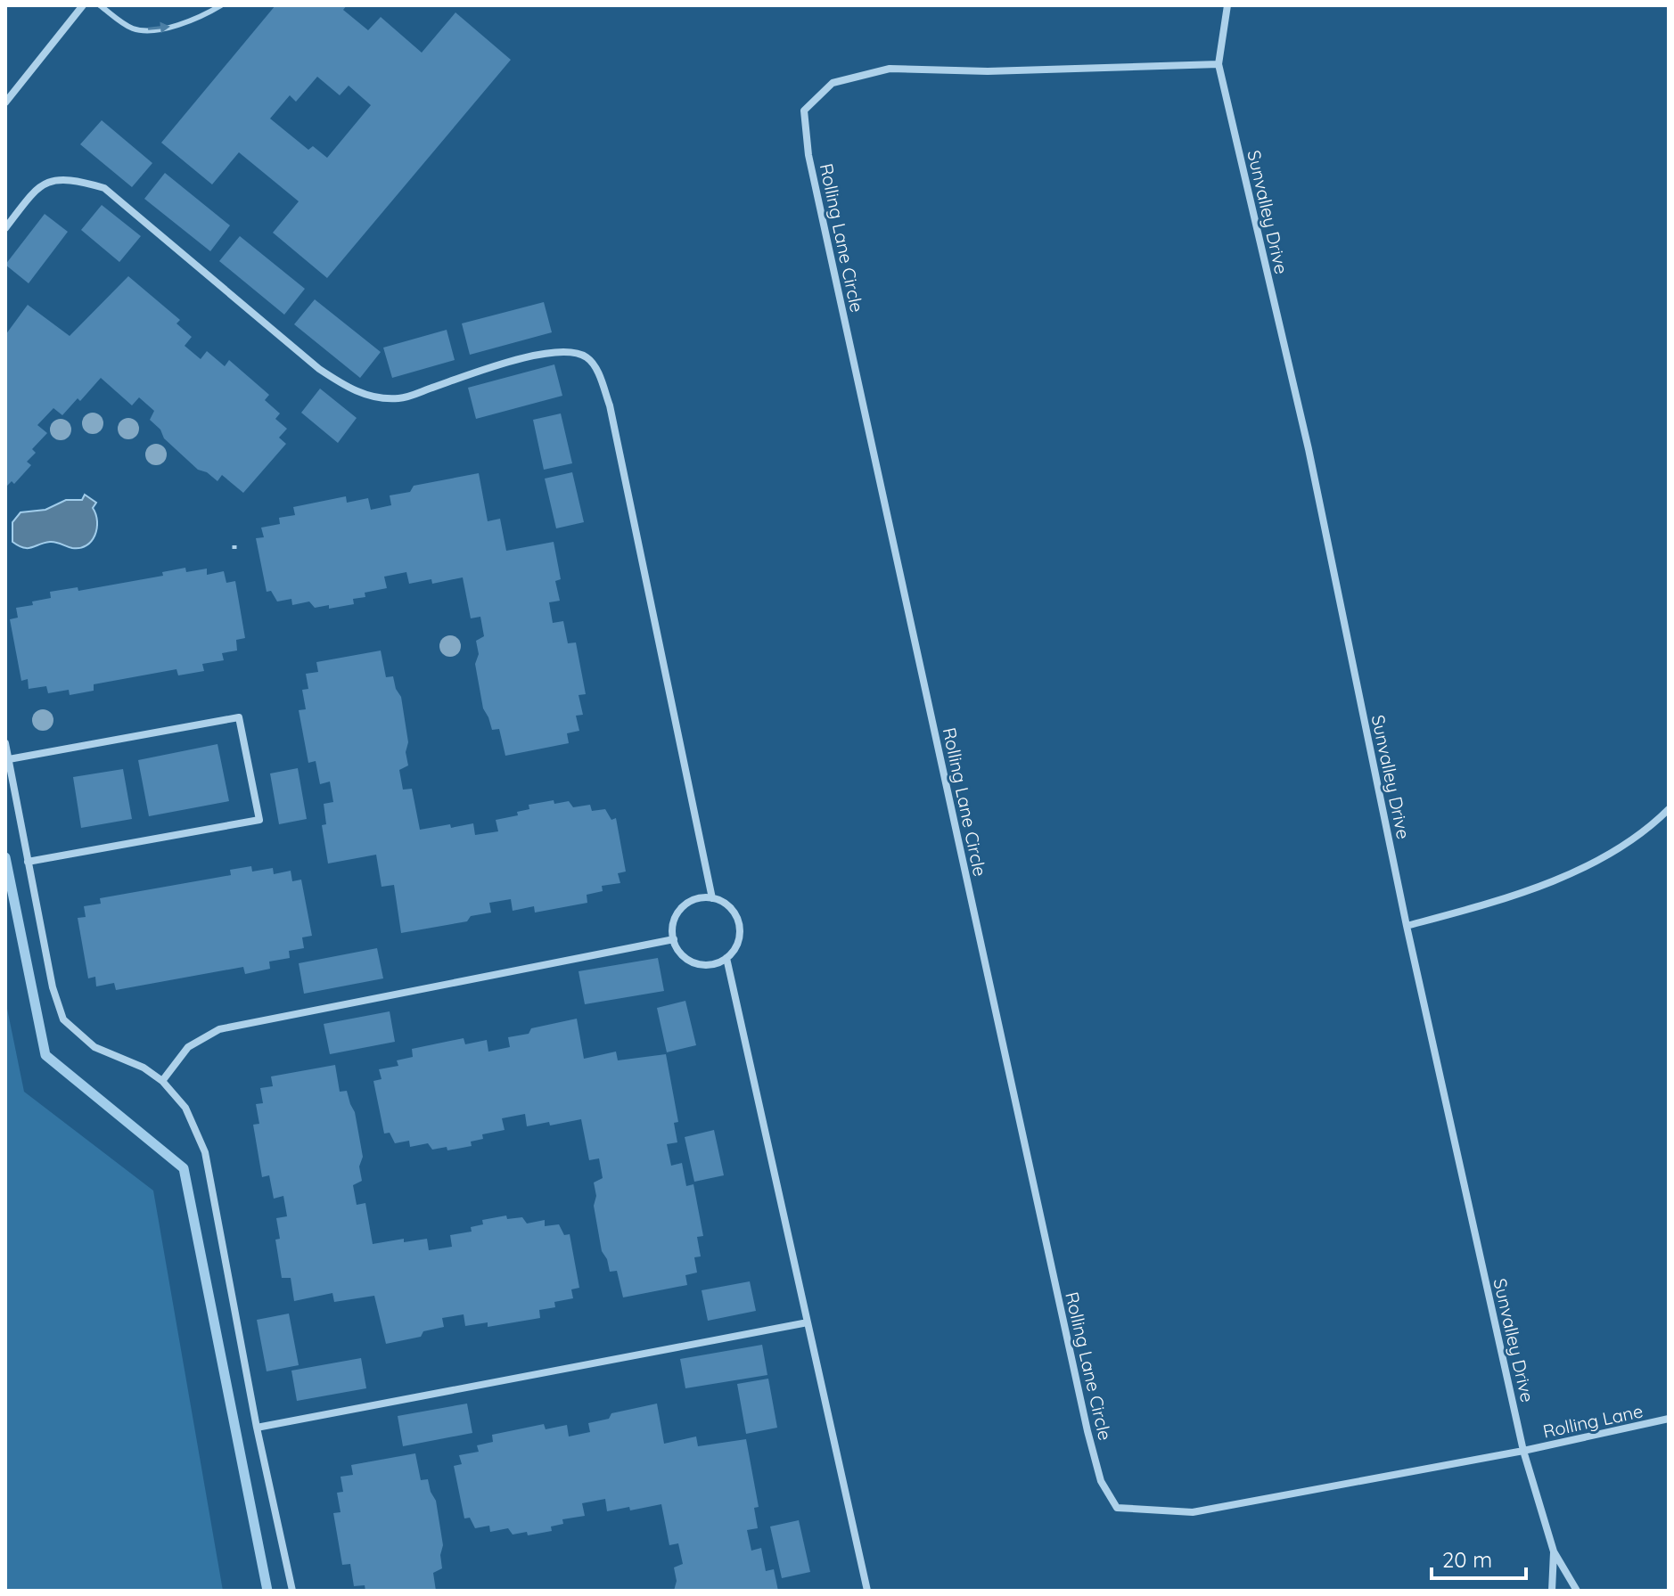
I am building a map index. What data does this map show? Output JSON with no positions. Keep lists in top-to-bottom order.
{
  "streets": {
    "street": ["Sunvalley Drive", "Rolling Lane Circle", "Rolling Lane"]
  },
  "crossings": [
    ["Sunvalley Drive", "Rolling Lane Circle"],
    ["Sunvalley Drive", "Rolling Lane"],
    ["Rolling Lane Circle", "Rolling Lane"]
  ],
  "scale_bar": "20 m"
}
